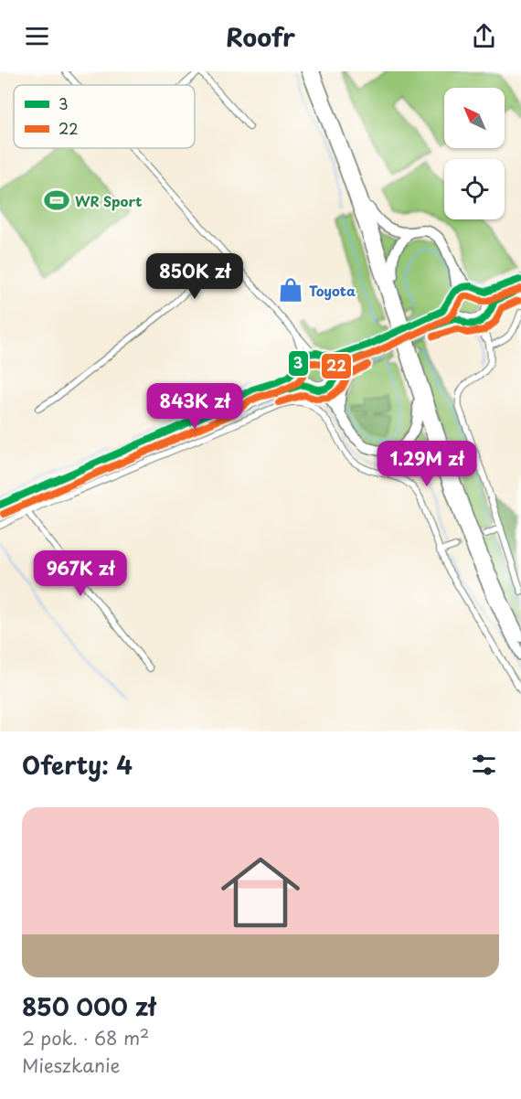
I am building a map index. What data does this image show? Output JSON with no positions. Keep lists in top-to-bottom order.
{
  "places": {
    "sports": ["WR Sport"],
    "shop": ["Toyota"]
  },
  "lines": ["transit line 3", "transit line 22"],
  "legend": ["3", "22"],
  "north": "top left",
  "page": {
    "header": "Roofr",
    "price": [
      "850K zł",
      "843K zł",
      "1.29M zł",
      "967K zł"
    ],
    "heading": "Oferty: 4",
    "list": [
      {
        "name": "850 000 zł",
        "note": "2 pok. · 68 m² · Mieszkanie"
      }
    ]
  }
}
